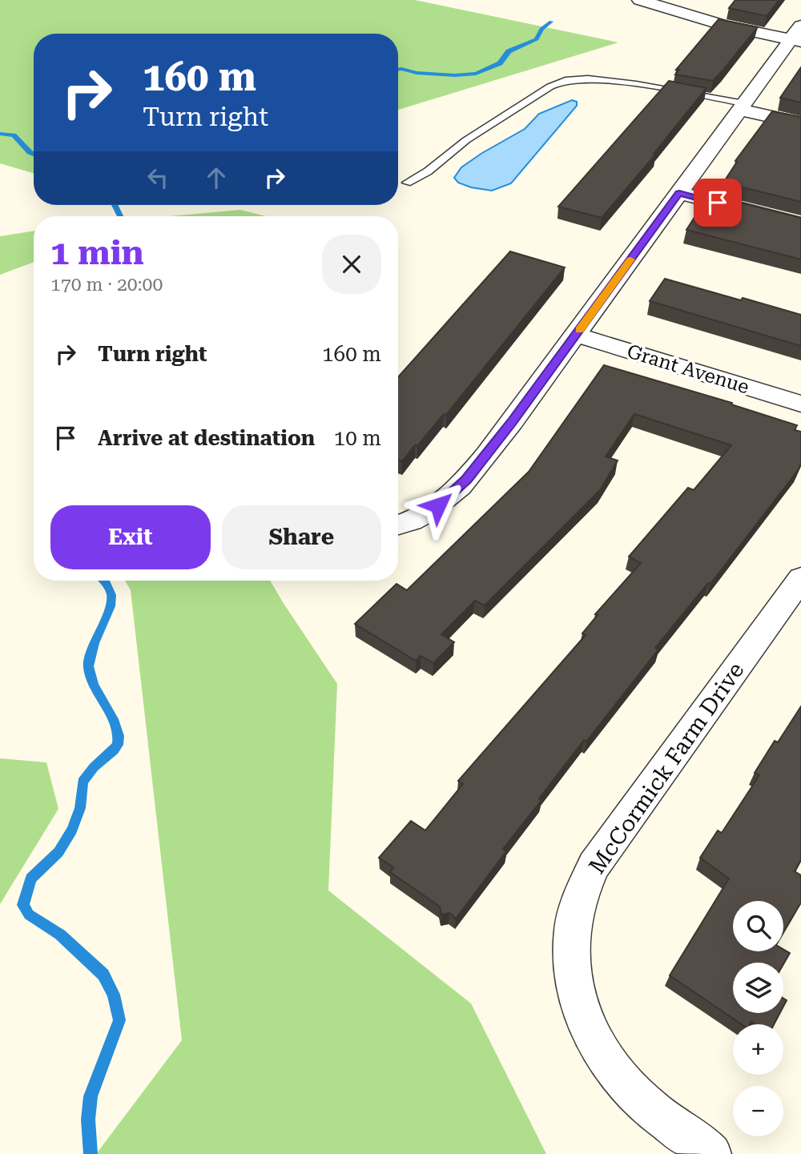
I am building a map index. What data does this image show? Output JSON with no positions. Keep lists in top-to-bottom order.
{
  "streets": {
    "street": ["Grant Avenue", "McCormick Farm Drive"]
  },
  "page": {
    "turn": ["160 m", "Turn right"],
    "heading": ["1 min", "170 m · 20:00"],
    "list": [
      {
        "name": "Turn right",
        "value": "160 m"
      },
      {
        "name": "Arrive at destination",
        "value": "10 m"
      }
    ],
    "buttons": ["Exit", "Share"],
    "map_buttons": ["+", "−"]
  }
}
